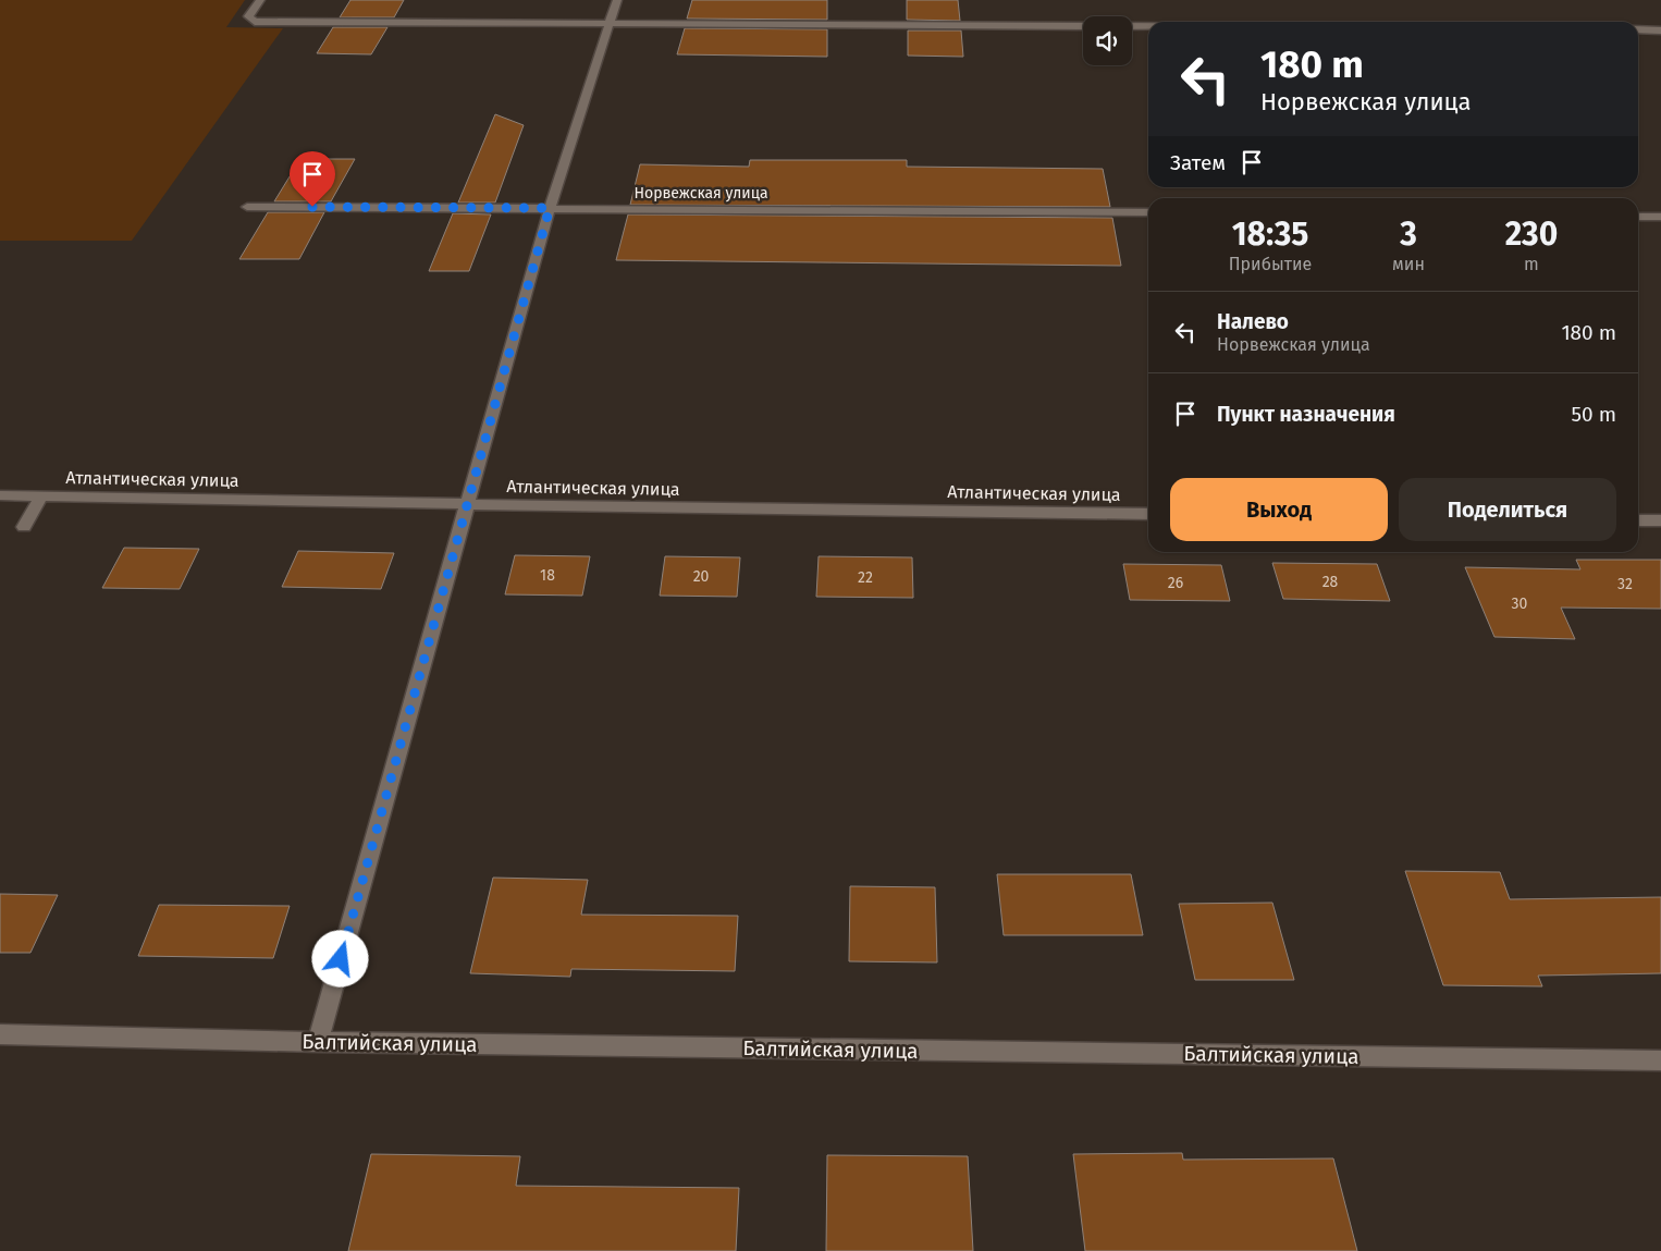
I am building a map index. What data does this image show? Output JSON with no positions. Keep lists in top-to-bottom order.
{
  "streets": {
    "street": ["Норвежская улица", "Атлантическая улица", "Балтийская улица"]
  },
  "house_numbers": [
    "18",
    "20",
    "22",
    "28",
    "26",
    "32",
    "30"
  ],
  "page": {
    "turn": ["180 m", "Норвежская улица"],
    "then": "Затем",
    "eta": [
      "18:35",
      "Прибытие",
      "3",
      "мин",
      "230",
      "m"
    ],
    "list": [
      {
        "name": "Налево",
        "note": "Норвежская улица",
        "value": "180 m"
      },
      {
        "name": "Пункт назначения",
        "value": "50 m"
      }
    ],
    "buttons": ["Выход", "Поделиться"]
  }
}
